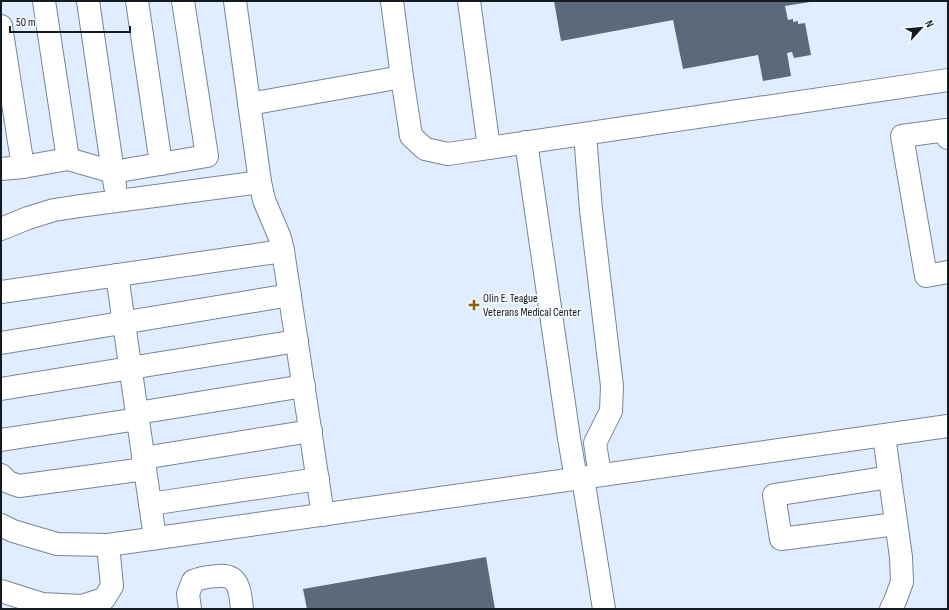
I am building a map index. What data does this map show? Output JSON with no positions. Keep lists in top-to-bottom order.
{
  "places": {
    "health": ["Olin E. Teague Veterans Medical Center"]
  },
  "scale_bar": "50 m",
  "north": "top right"
}
